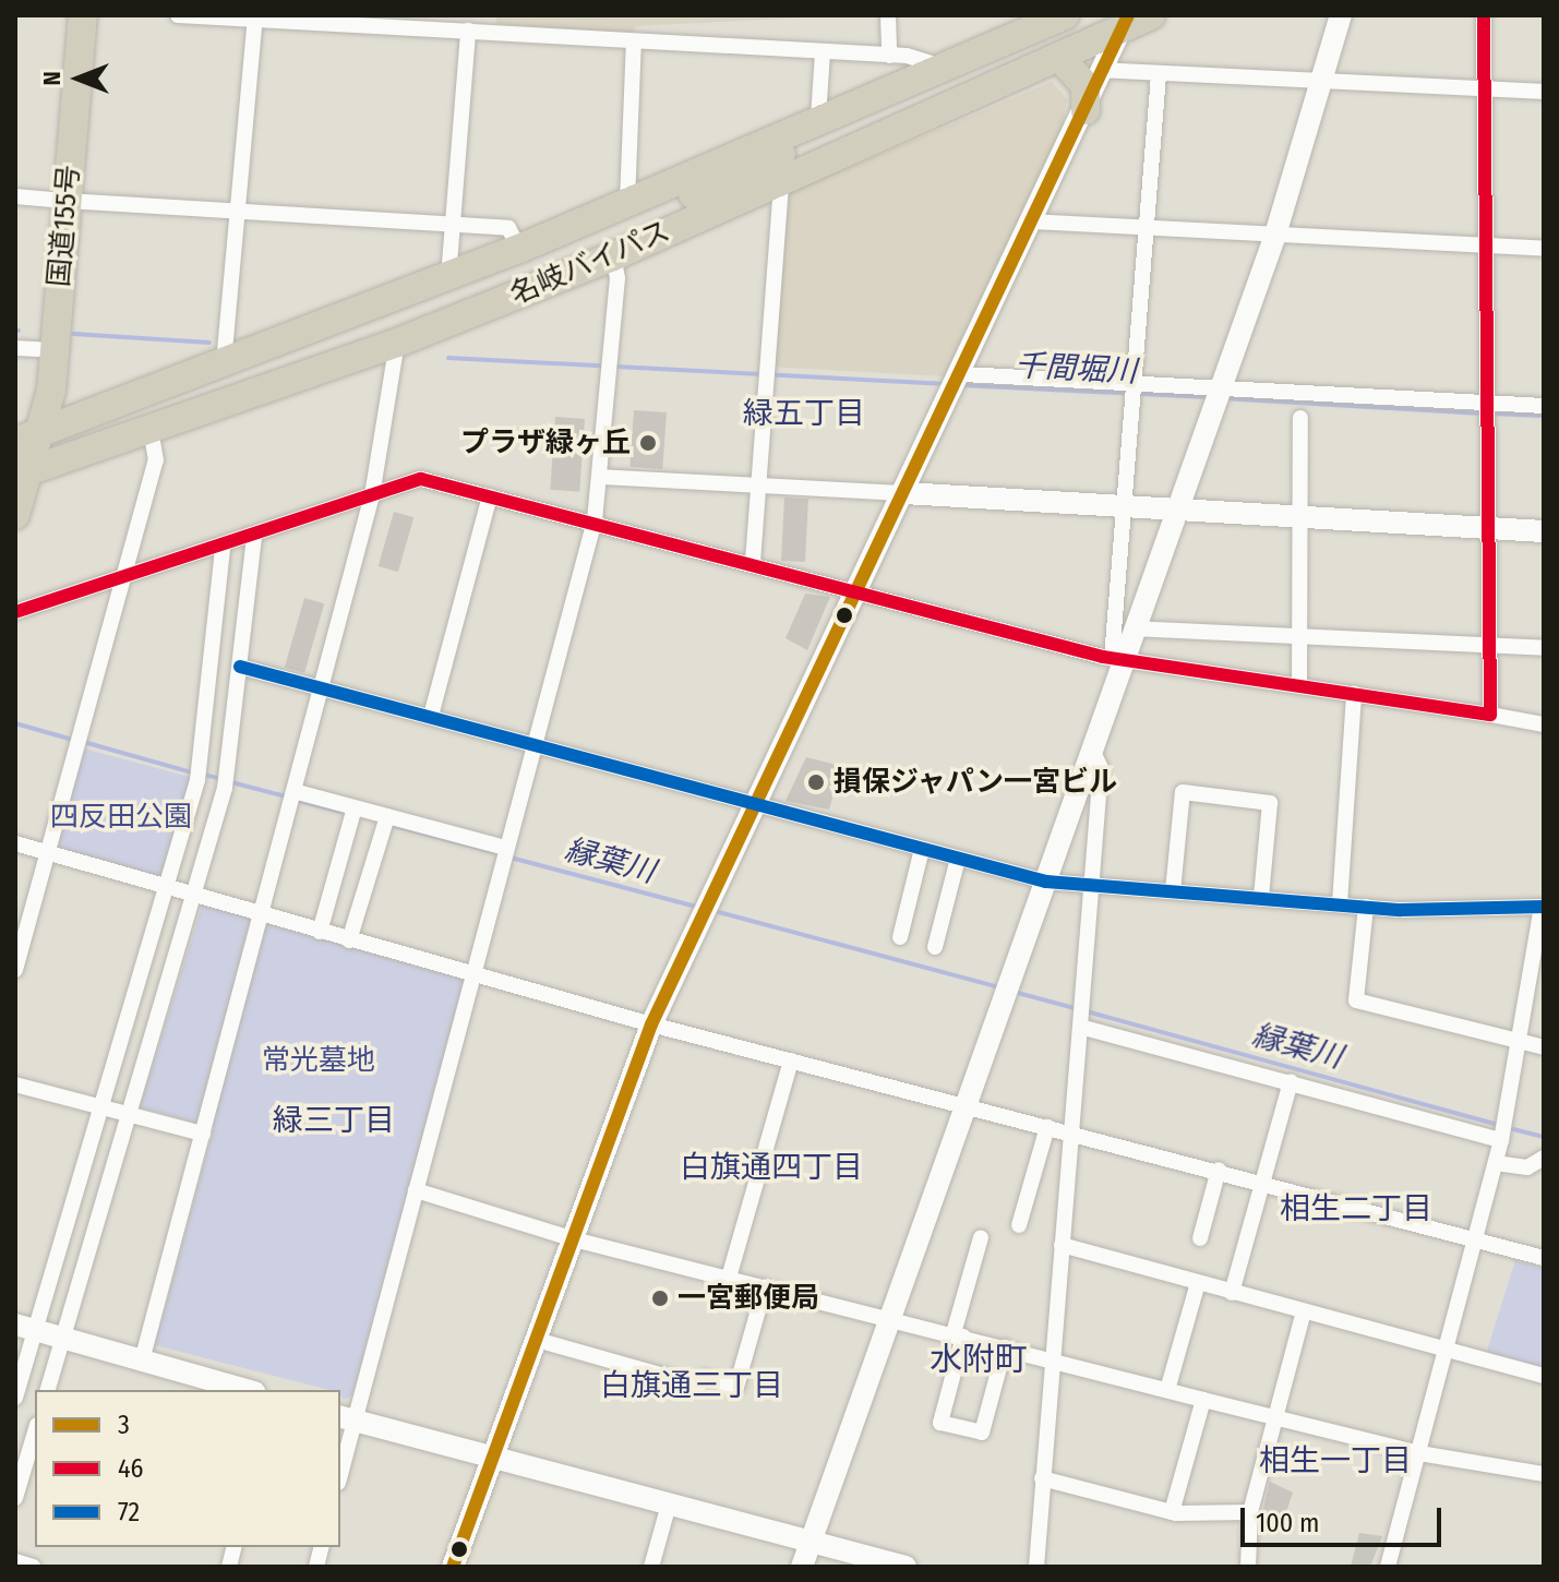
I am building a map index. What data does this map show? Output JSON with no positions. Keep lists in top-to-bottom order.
{
  "streets": {
    "highway": ["国道155号", "名岐バイパス"]
  },
  "crossings": [
    ["国道155号", "名岐バイパス"]
  ],
  "districts": [
    "緑五丁目",
    "緑三丁目",
    "白旗通四丁目",
    "相生二丁目",
    "水附町",
    "白旗通三丁目",
    "相生一丁目"
  ],
  "water": ["千間堀川", "縁葉川"],
  "parks": ["四反田公園", "常光墓地"],
  "places": ["プラザ緑ヶ丘", "損保ジャパン一宮ビル", "一宮郵便局"],
  "lines": ["transit line 3", "transit line 46", "transit line 72"],
  "legend": ["3", "46", "72"],
  "scale_bar": "100 m",
  "north": "left"
}
